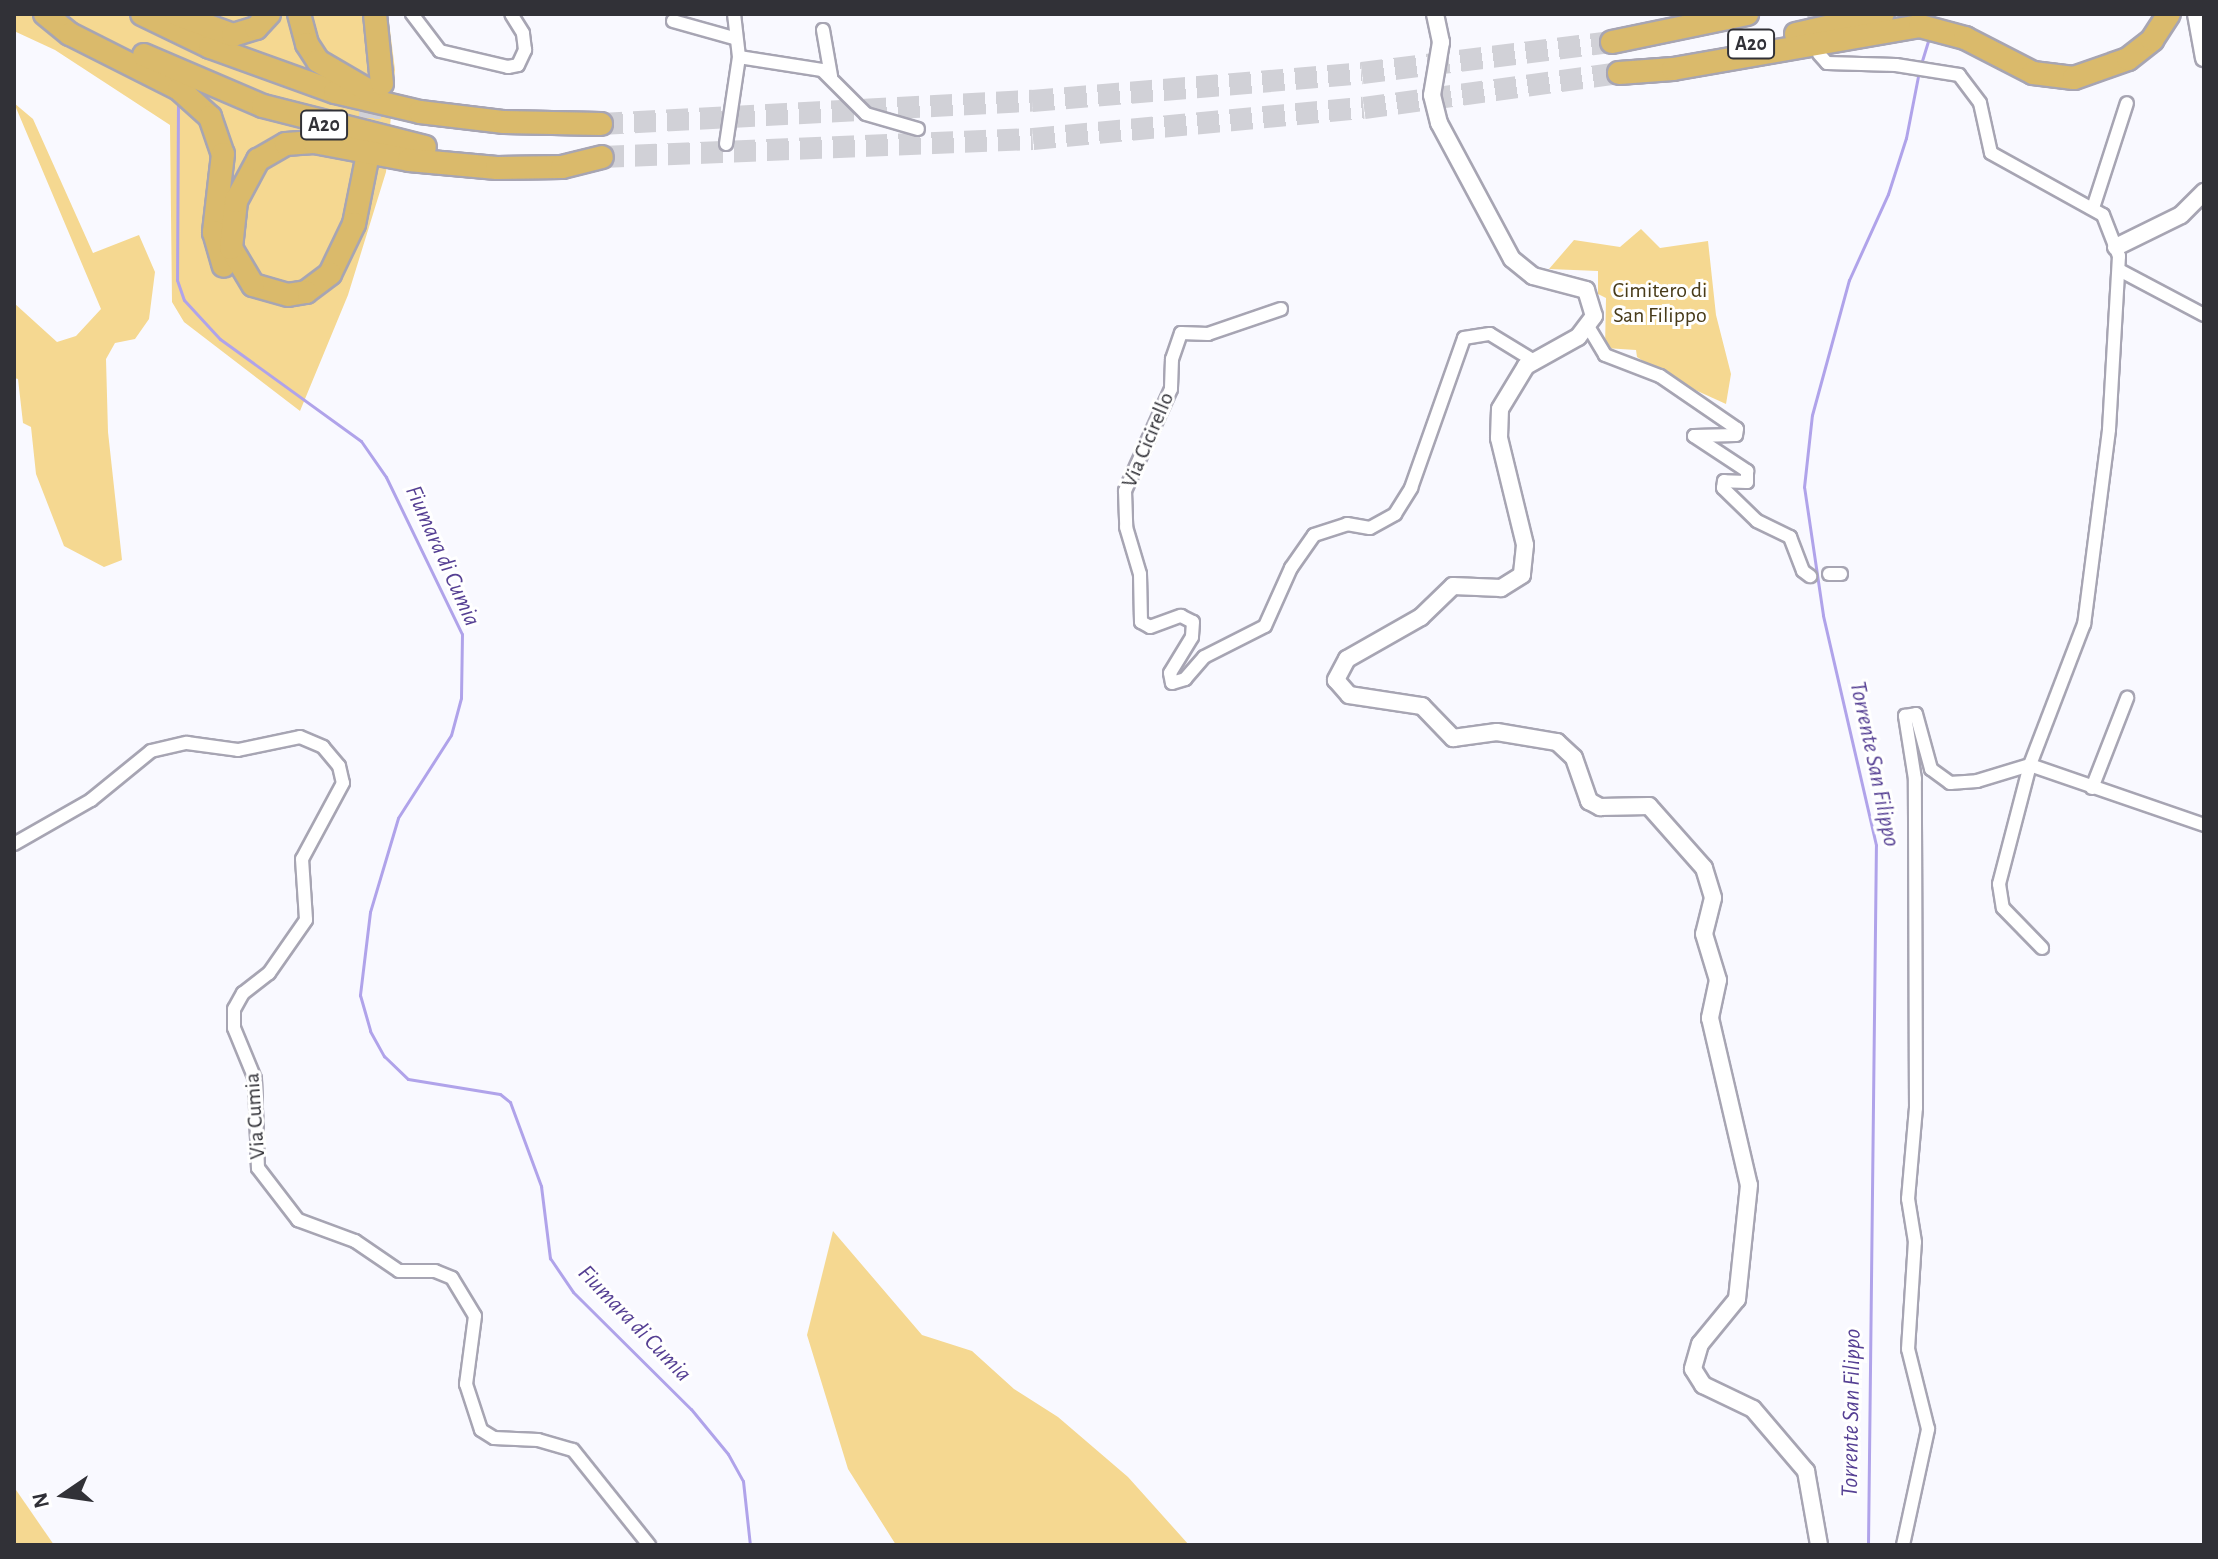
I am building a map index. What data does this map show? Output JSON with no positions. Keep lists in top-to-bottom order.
{
  "streets": {
    "highway": ["A20"],
    "street": ["Via Cicirello", "Via Cumia"]
  },
  "water": ["Fiumara di Cumia", "Torrente San Filippo"],
  "parks": ["Cimitero di San Filippo"],
  "north": "left"
}
